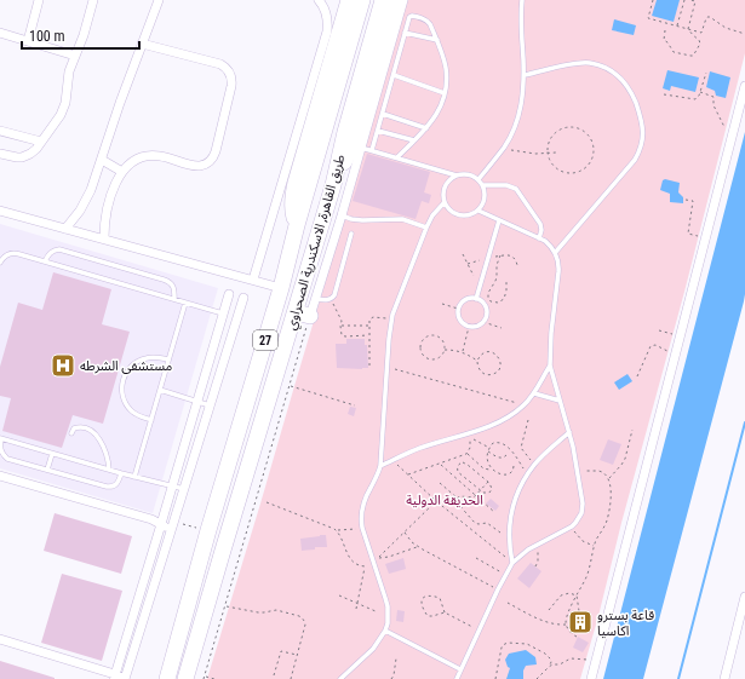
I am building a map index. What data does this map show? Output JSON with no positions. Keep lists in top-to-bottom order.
{
  "streets": {
    "highway": ["طريق القاهرة, الاسكندرية الصحراوي", "27"]
  },
  "parks": ["الحديقة الدولية"],
  "places": {
    "hospital": ["مستشفى الشرطه"],
    "building": ["قاعة بسترو اكاسيا"]
  },
  "scale_bar": "100 m"
}
